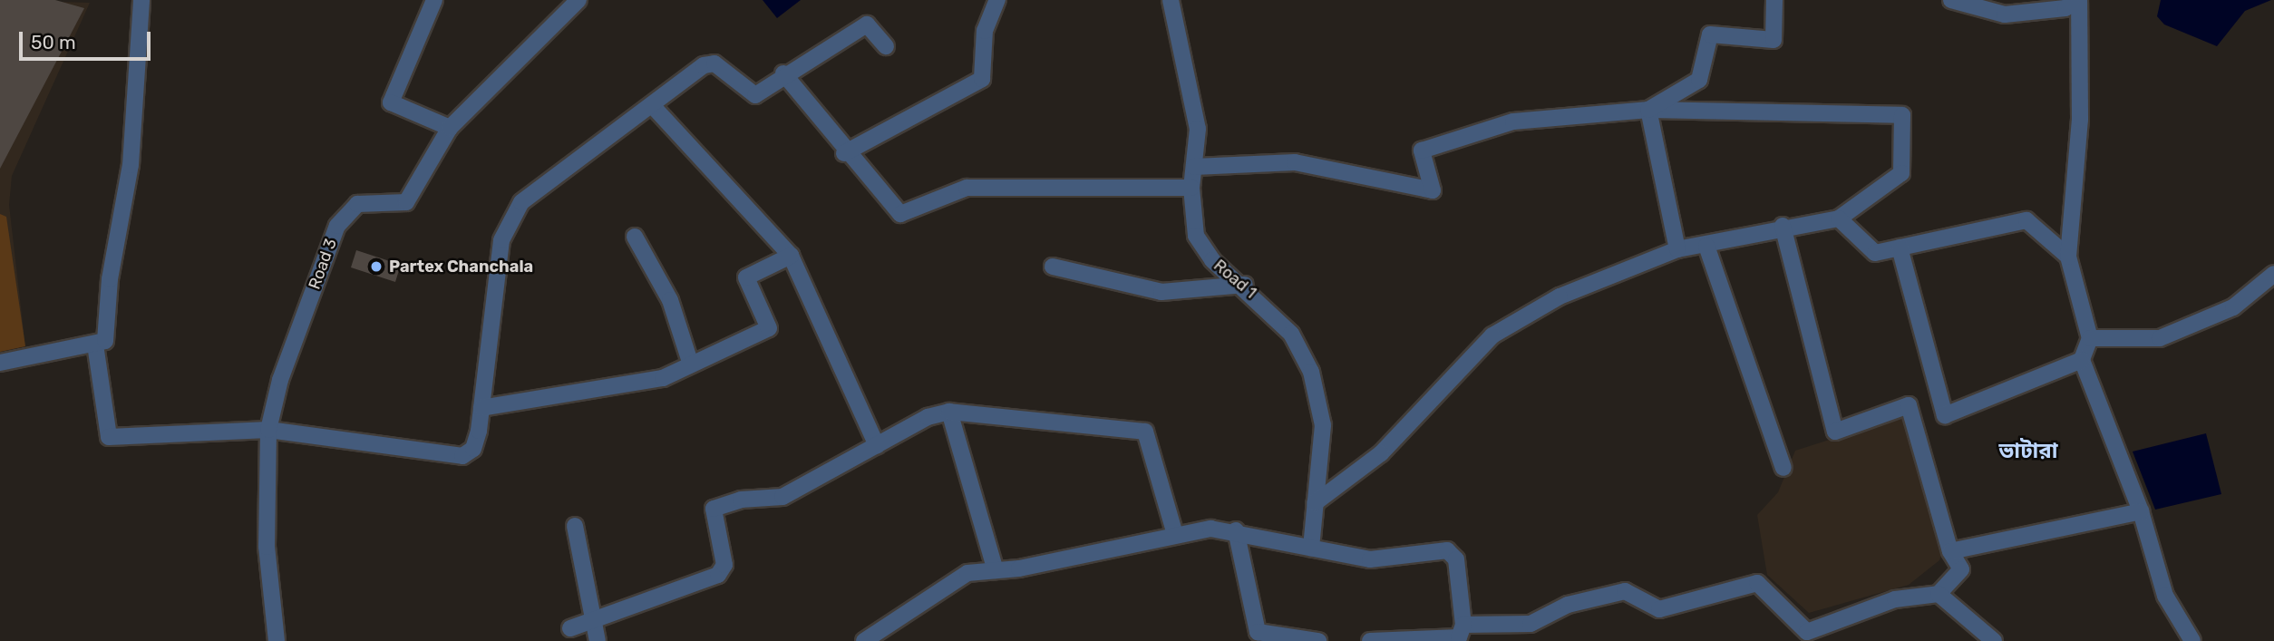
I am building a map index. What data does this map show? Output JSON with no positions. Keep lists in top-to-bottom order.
{
  "streets": {
    "street": ["Road 3", "Road 1"]
  },
  "districts": ["ভাটারা"],
  "places": ["Partex Chanchala"],
  "scale_bar": "50 m"
}
